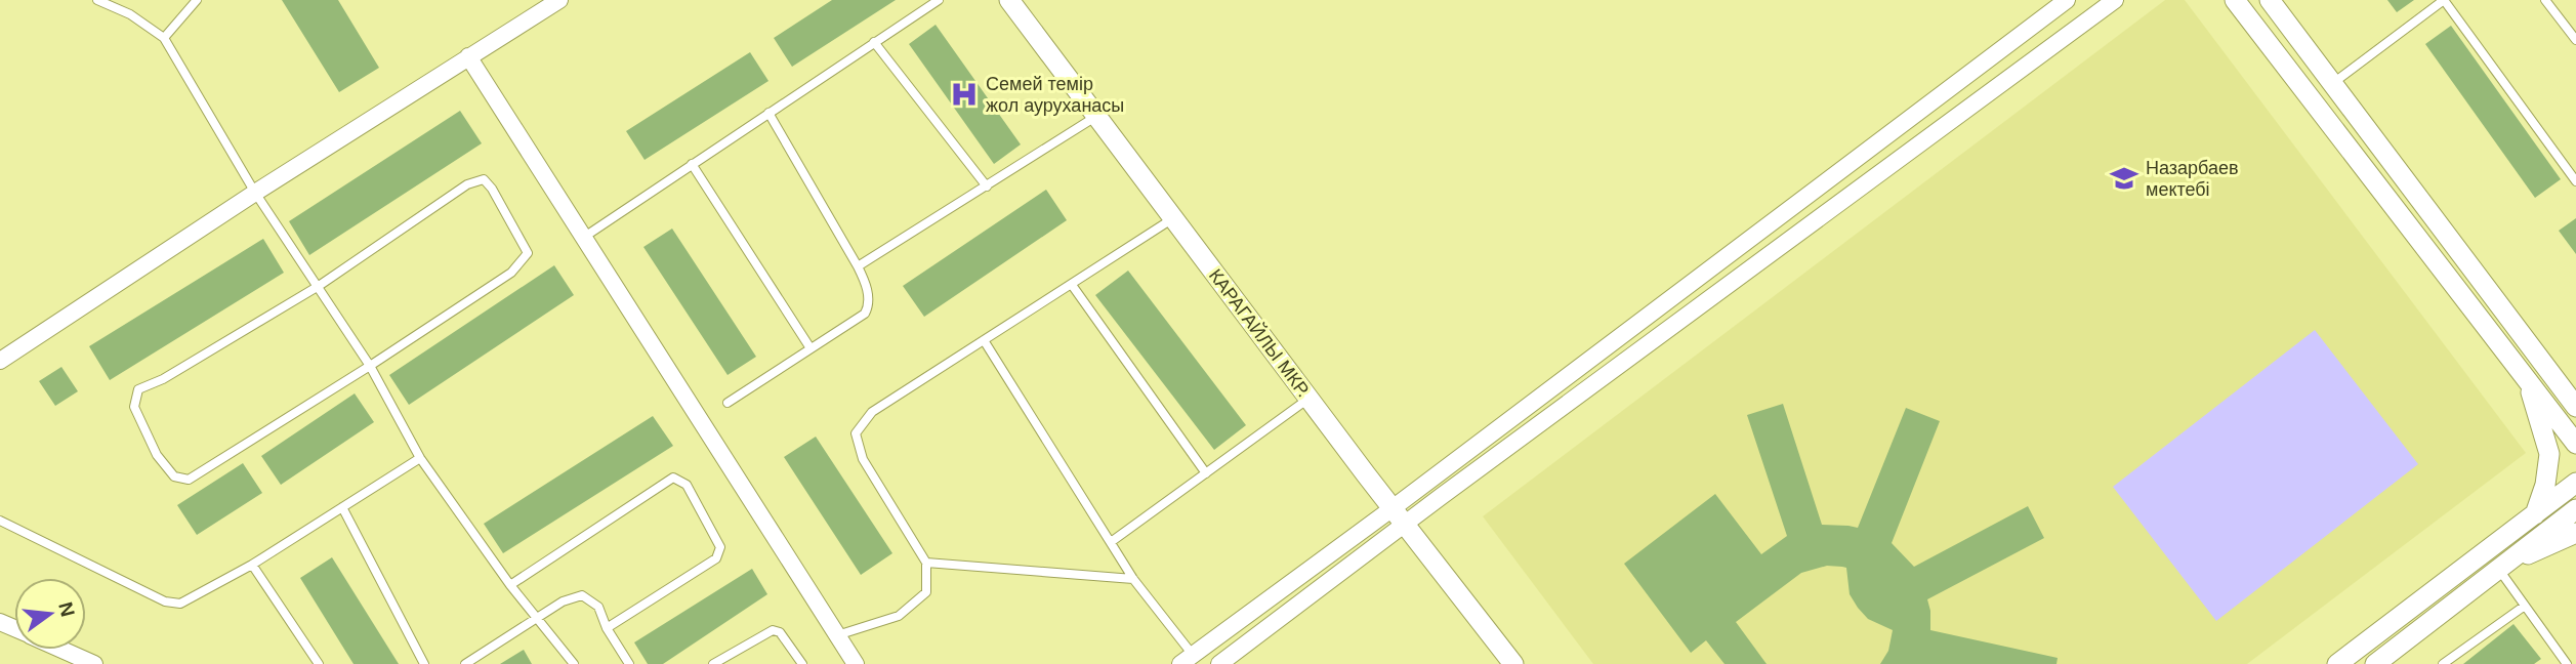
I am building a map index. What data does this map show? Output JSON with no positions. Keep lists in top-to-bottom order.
{
  "streets": {
    "street": ["КАРАГАЙЛЫ МКР."]
  },
  "places": {
    "hospital": ["Семей темір жол ауруханасы"],
    "school or university": ["Назарбаев мектебі"]
  },
  "north": "right"
}
